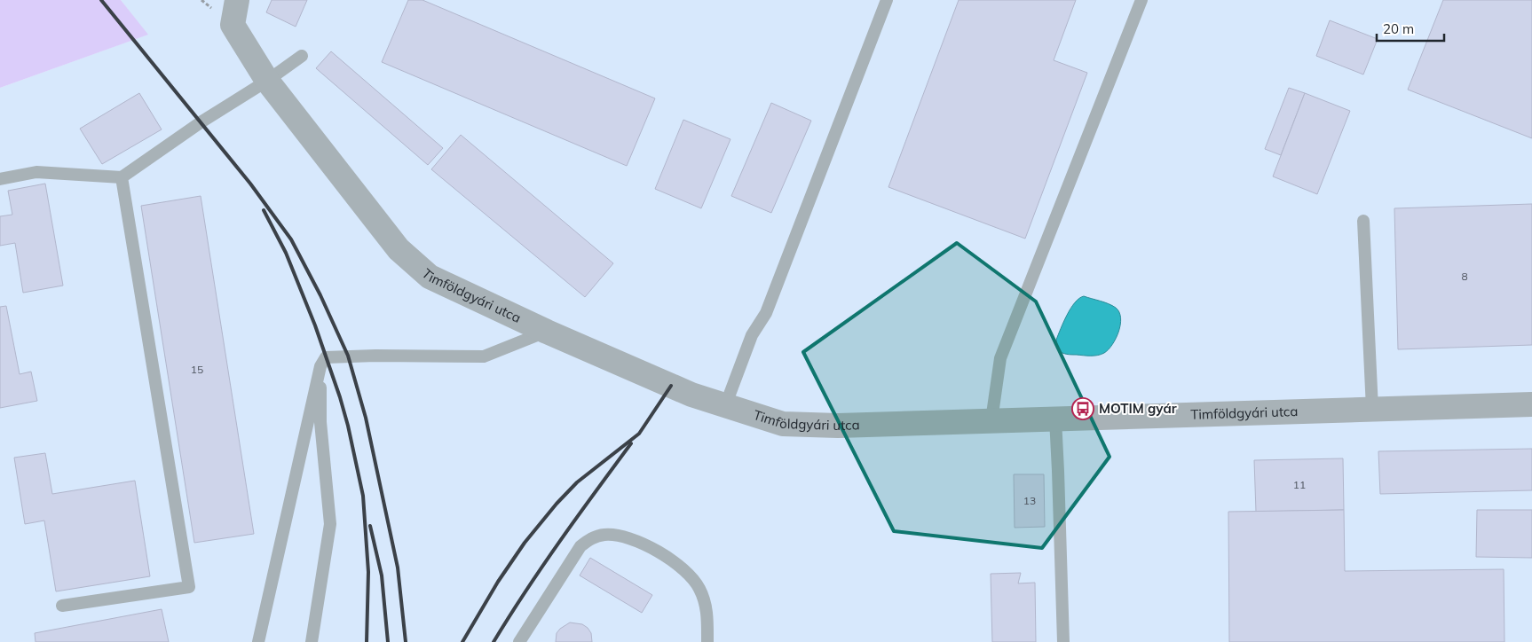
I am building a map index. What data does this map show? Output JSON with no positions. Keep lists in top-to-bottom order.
{
  "streets": {
    "street": ["Timföldgyári utca"]
  },
  "places": {
    "bus stop": ["MOTIM gyár"]
  },
  "house_numbers": [
    "8",
    "15",
    "11",
    "13"
  ],
  "scale_bar": "20 m"
}
